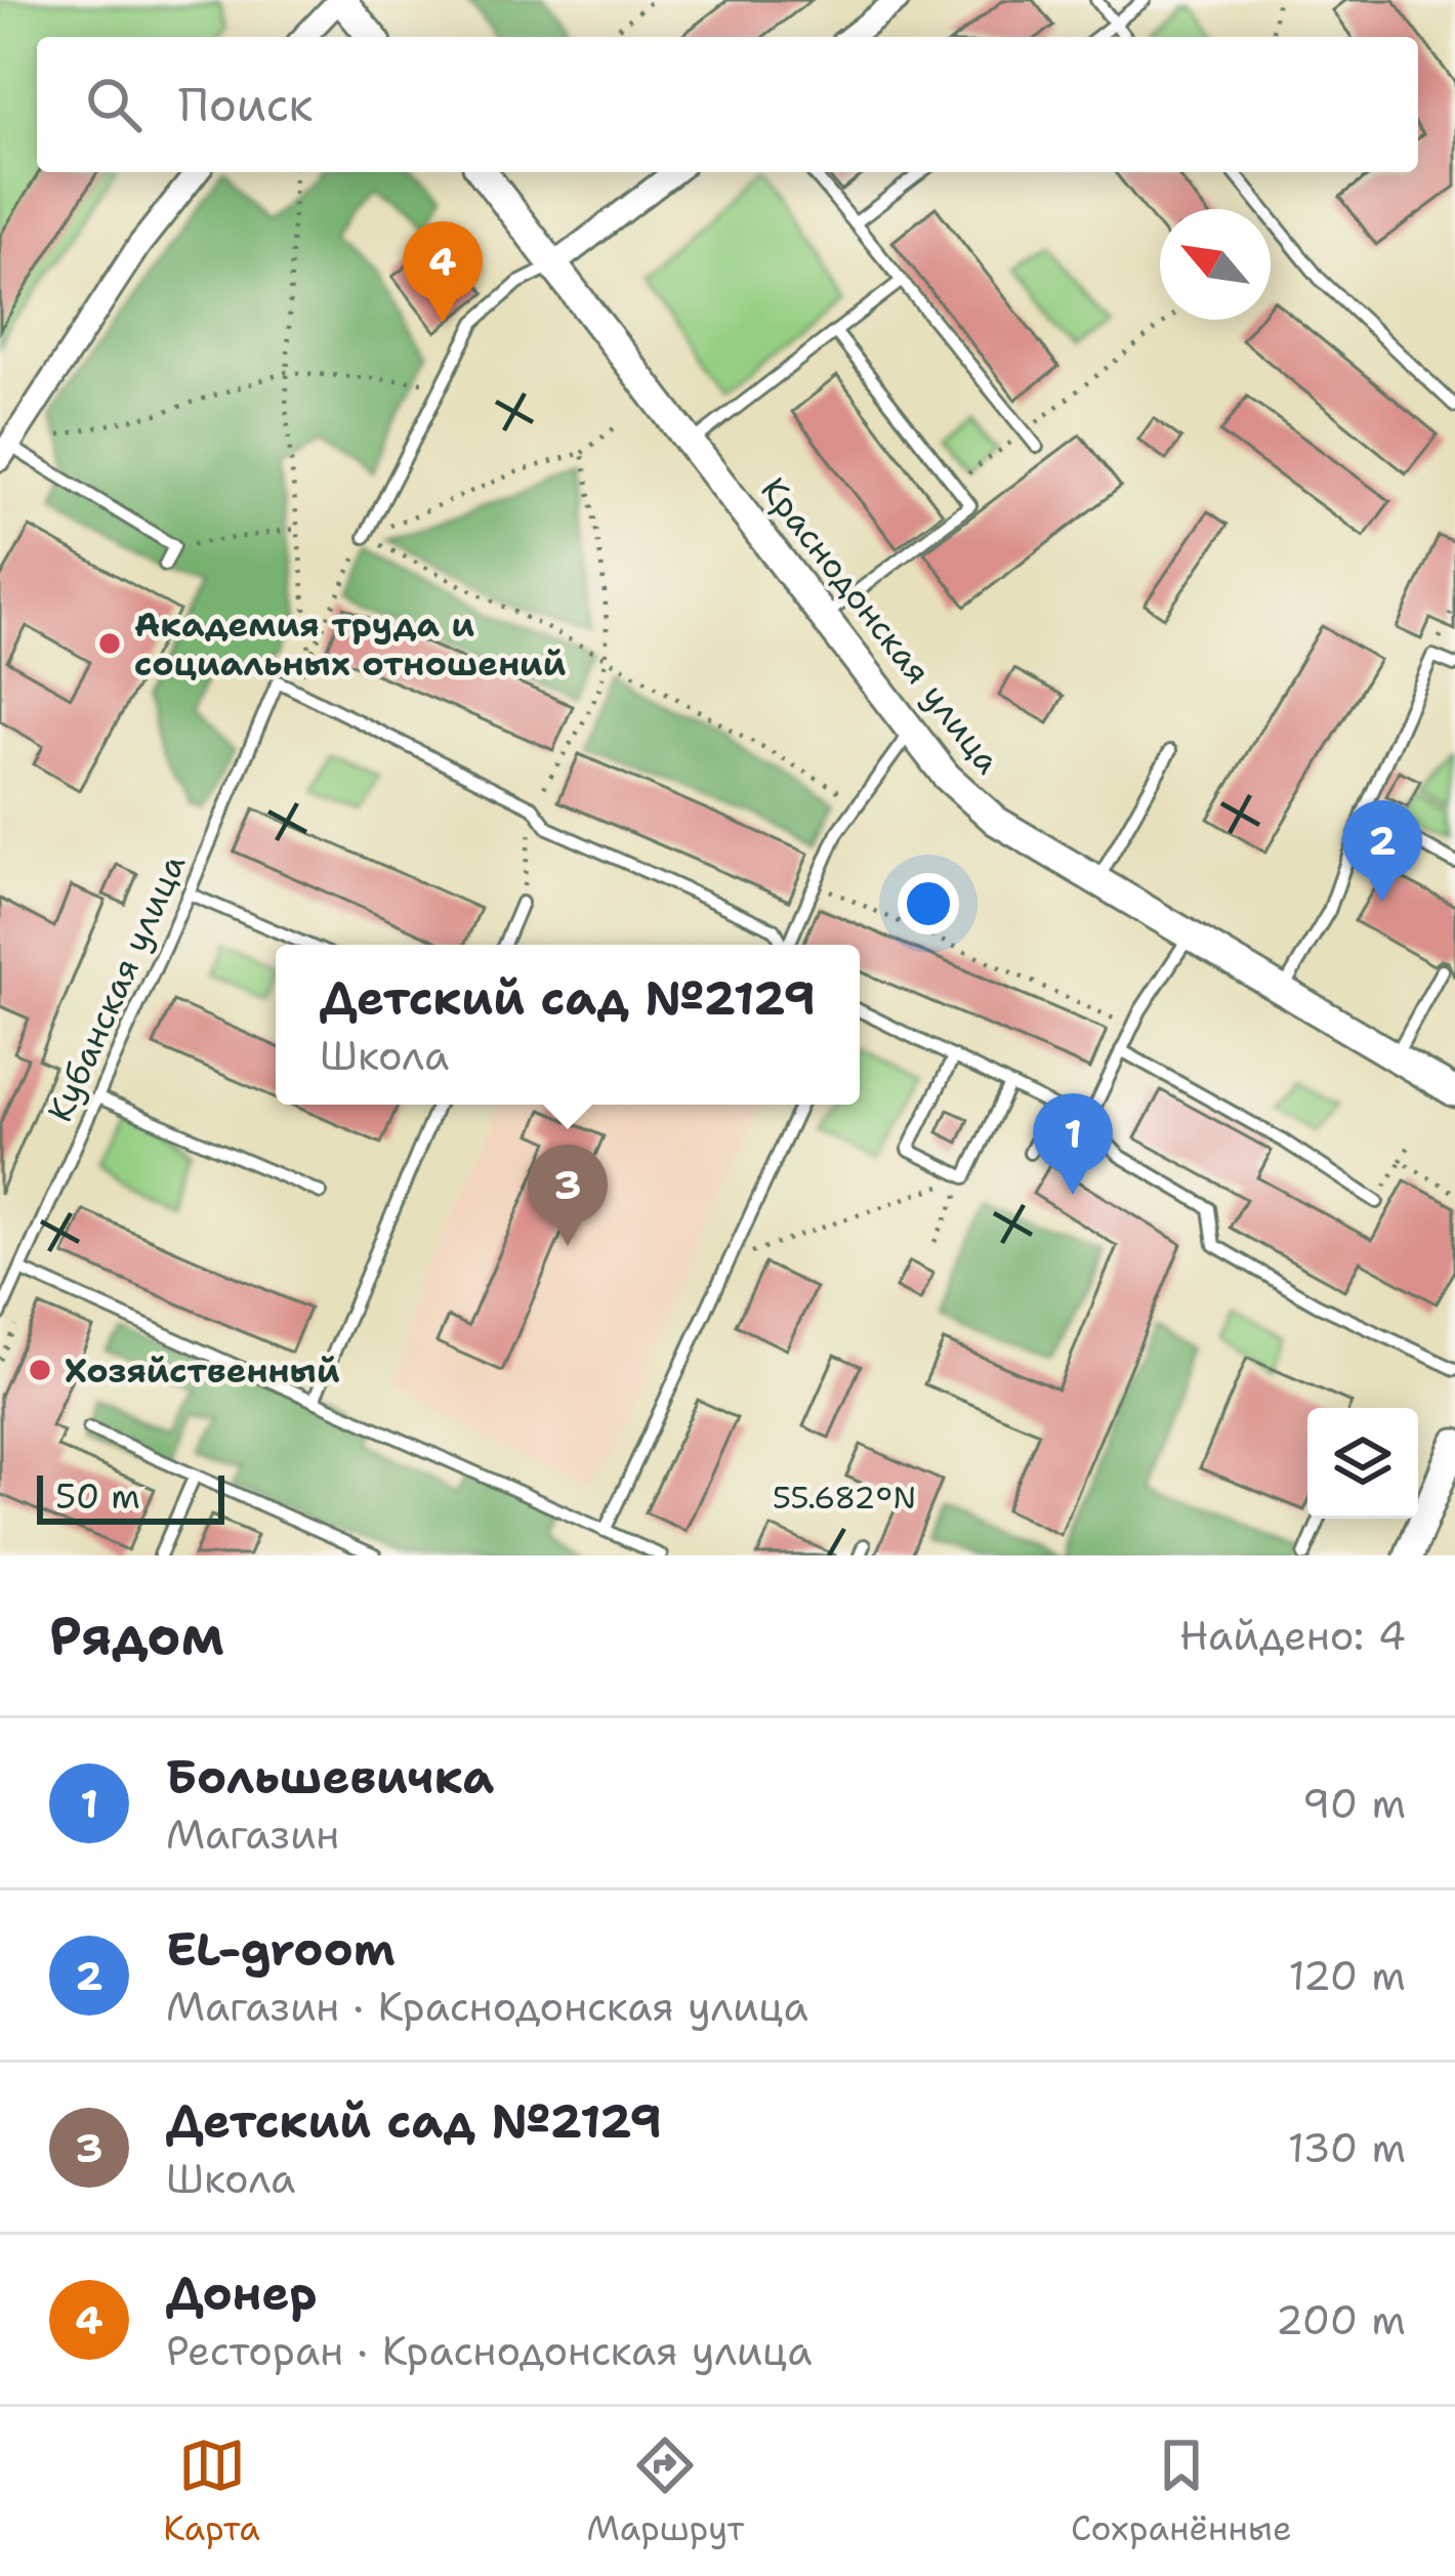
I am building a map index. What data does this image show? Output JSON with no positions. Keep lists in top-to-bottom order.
{
  "streets": {
    "main road": ["Краснодонская улица"],
    "lane": ["Кубанская улица"]
  },
  "places": ["Академия труда и социальных отношений", "Хозяйственный"],
  "scale_bar": "50 m",
  "north": "top left",
  "page": {
    "search": "Поиск",
    "pins": [
      "4",
      "2",
      "1",
      "3"
    ],
    "popup": ["Детский сад №2129", "Школа"],
    "scale": "50 m",
    "heading": ["Рядом", "Найдено: 4"],
    "list": [
      {
        "mark": "1",
        "name": "Большевичка",
        "note": "Магазин",
        "value": "90 m"
      },
      {
        "mark": "2",
        "name": "EL-groom",
        "note": "Магазин · Краснодонская улица",
        "value": "120 m"
      },
      {
        "mark": "3",
        "name": "Детский сад №2129",
        "note": "Школа",
        "value": "130 m"
      },
      {
        "mark": "4",
        "name": "Донер",
        "note": "Ресторан · Краснодонская улица",
        "value": "200 m"
      }
    ],
    "nav": ["Карта", "Маршрут", "Сохранённые"]
  },
  "coordinates": ["55.682°N"]
}
